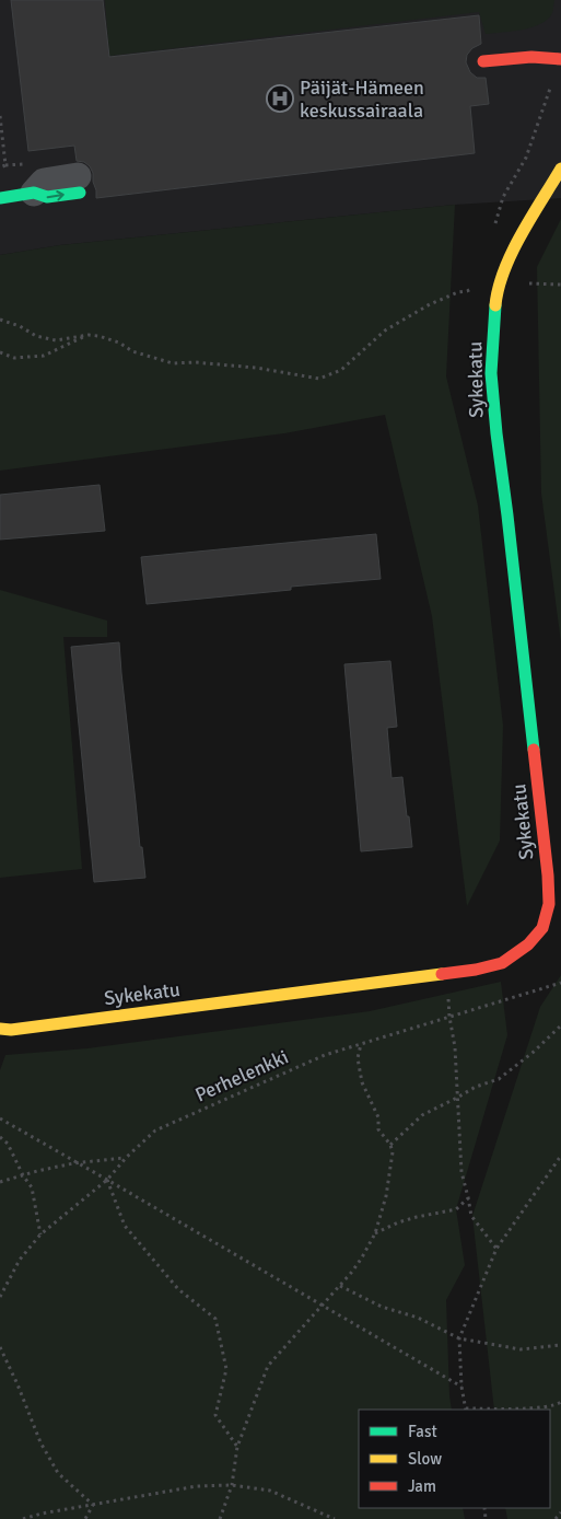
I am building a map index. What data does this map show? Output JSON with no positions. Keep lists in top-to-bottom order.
{
  "streets": {
    "street": ["Sykekatu"],
    "path": ["Perhelenkki"]
  },
  "places": {
    "hospital": ["Päijät-Hämeen keskussairaala"]
  },
  "legend": ["Fast", "Slow", "Jam"]
}
